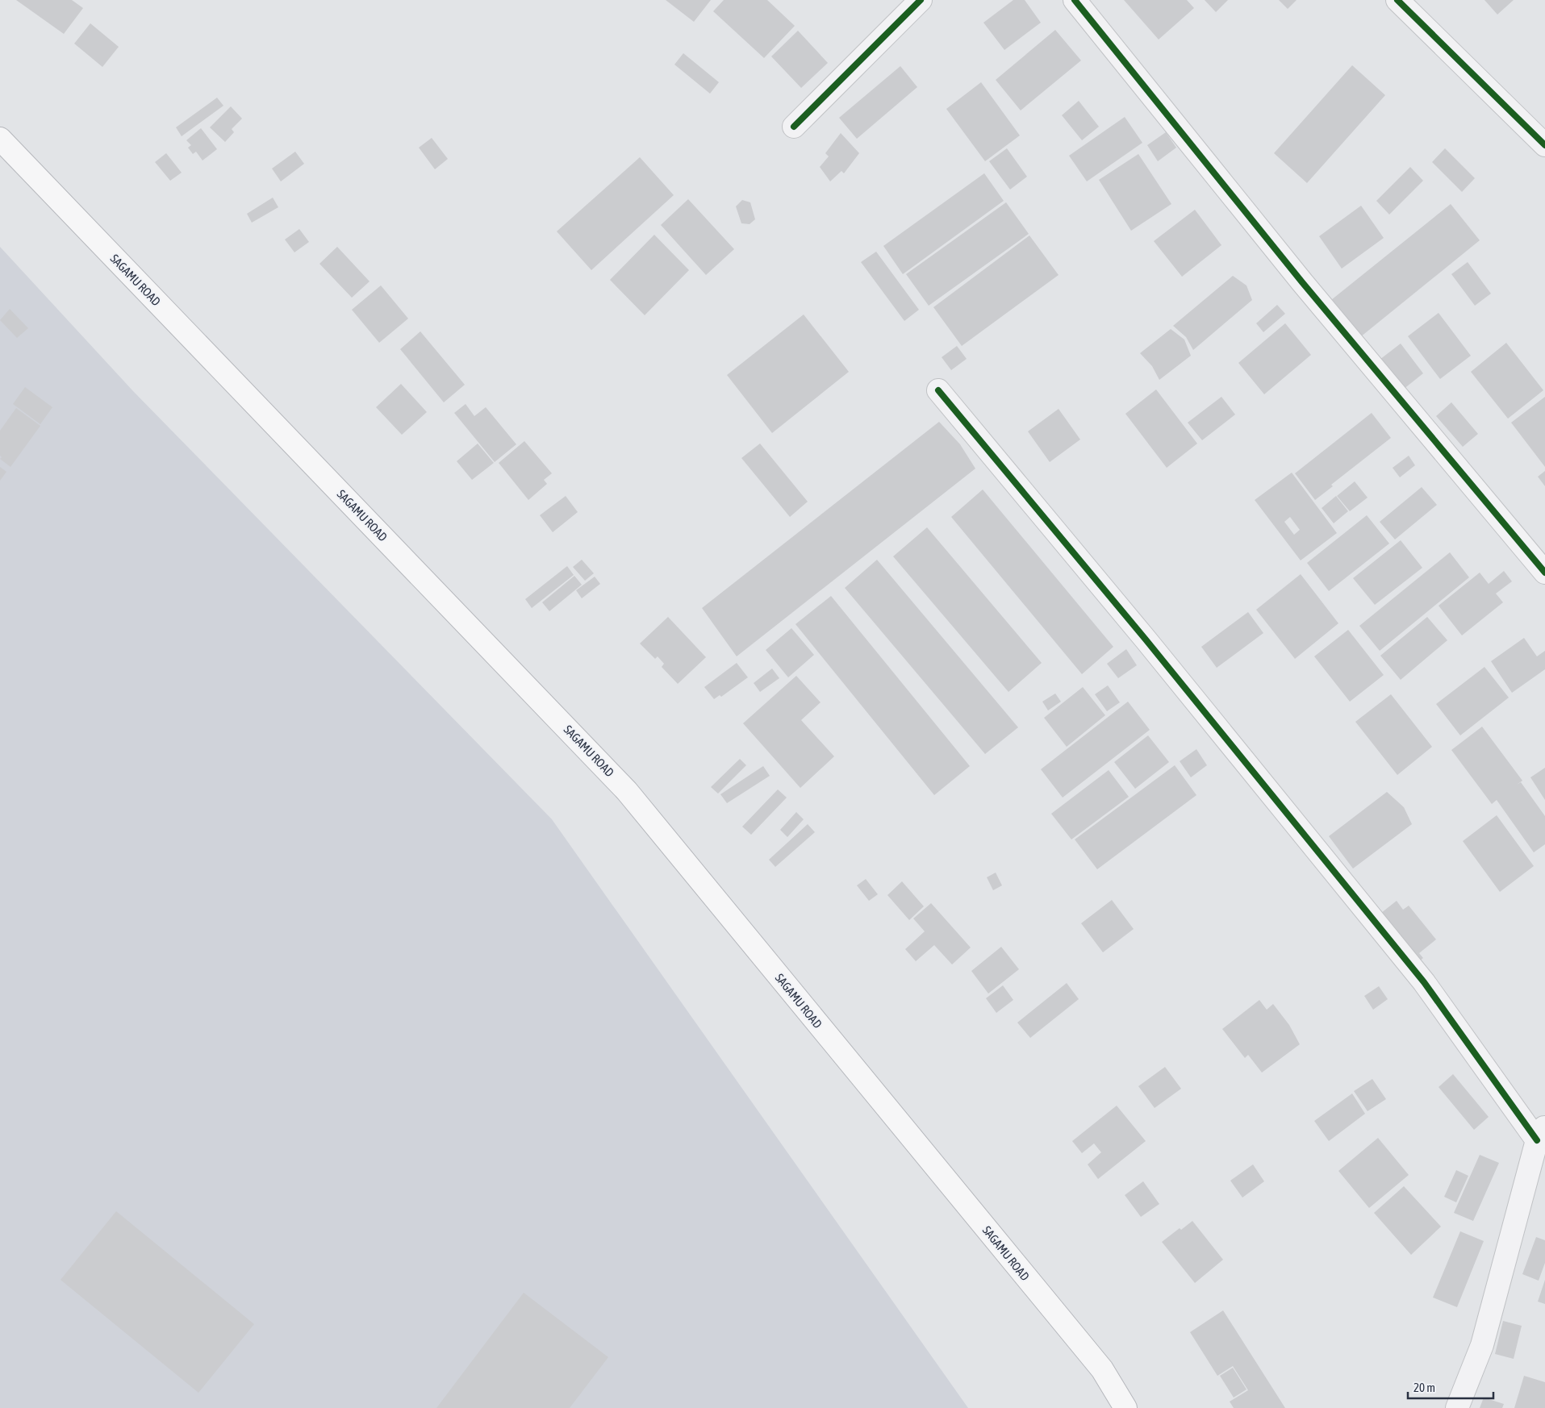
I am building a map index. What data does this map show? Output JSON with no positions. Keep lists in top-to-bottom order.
{
  "streets": {
    "highway": ["SAGAMU ROAD"]
  },
  "scale_bar": "20 m"
}
